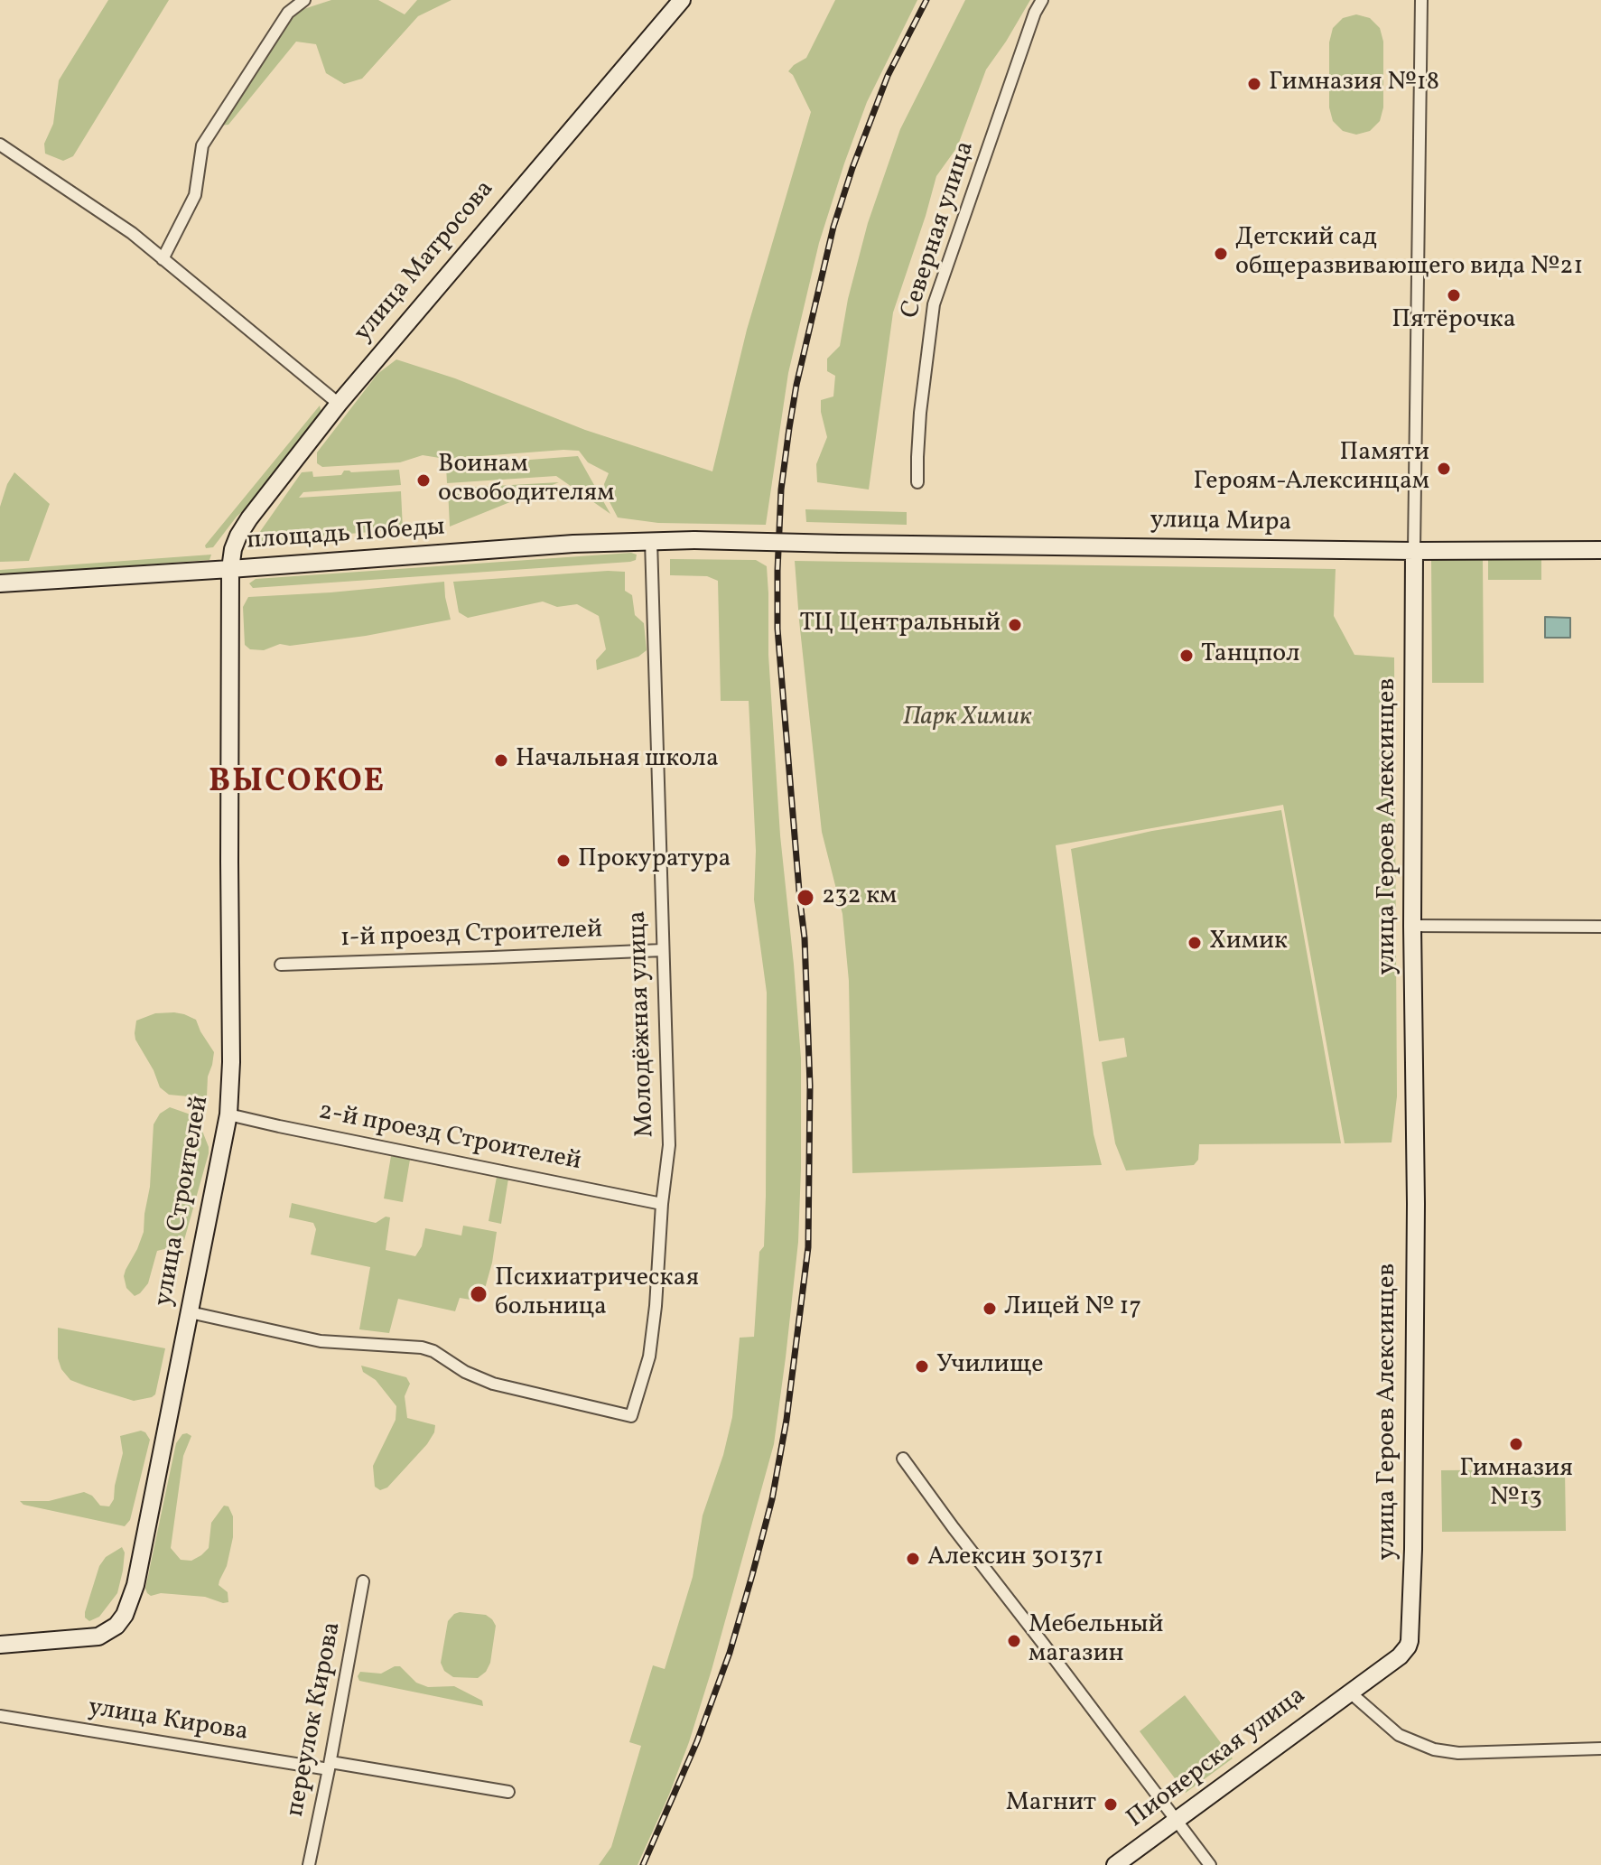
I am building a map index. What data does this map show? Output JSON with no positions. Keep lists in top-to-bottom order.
{
  "streets": {
    "street": [
      "Северная улица",
      "улица Матросова",
      "улица Мира",
      "площадь Победы",
      "улица Героев Алексинцев",
      "1-й проезд Строителей",
      "Молодёжная улица",
      "2-й проезд Строителей",
      "улица Строителей",
      "переулок Кирова",
      "улица Кирова",
      "Пионерская улица"
    ]
  },
  "crossings": [
    ["улица Матросова", "площадь Победы"],
    ["улица Матросова", "улица Строителей"],
    ["улица Мира", "площадь Победы"],
    ["улица Мира", "улица Героев Алексинцев"],
    ["площадь Победы", "Молодёжная улица"],
    ["площадь Победы", "улица Строителей"],
    ["улица Героев Алексинцев", "Пионерская улица"],
    ["1-й проезд Строителей", "Молодёжная улица"],
    ["Молодёжная улица", "2-й проезд Строителей"],
    ["Молодёжная улица", "улица Строителей"],
    ["2-й проезд Строителей", "улица Строителей"],
    ["переулок Кирова", "улица Кирова"]
  ],
  "districts": ["ВЫСОКОЕ"],
  "parks": ["Парк Химик"],
  "places": [
    "Гимназия №18",
    "Детский сад общеразвивающего вида №21",
    "Пятёрочка",
    "Памяти Героям-Алексинцам",
    "Воинам освободителям",
    "ТЦ Центральный",
    "Танцпол",
    "Начальная школа",
    "Прокуратура",
    "232 км",
    "Химик",
    "Психиатрическая больница",
    "Лицей № 17",
    "Училище",
    "Гимназия №13",
    "Алексин 301371",
    "Мебельный магазин",
    "Магнит"
  ]
}
